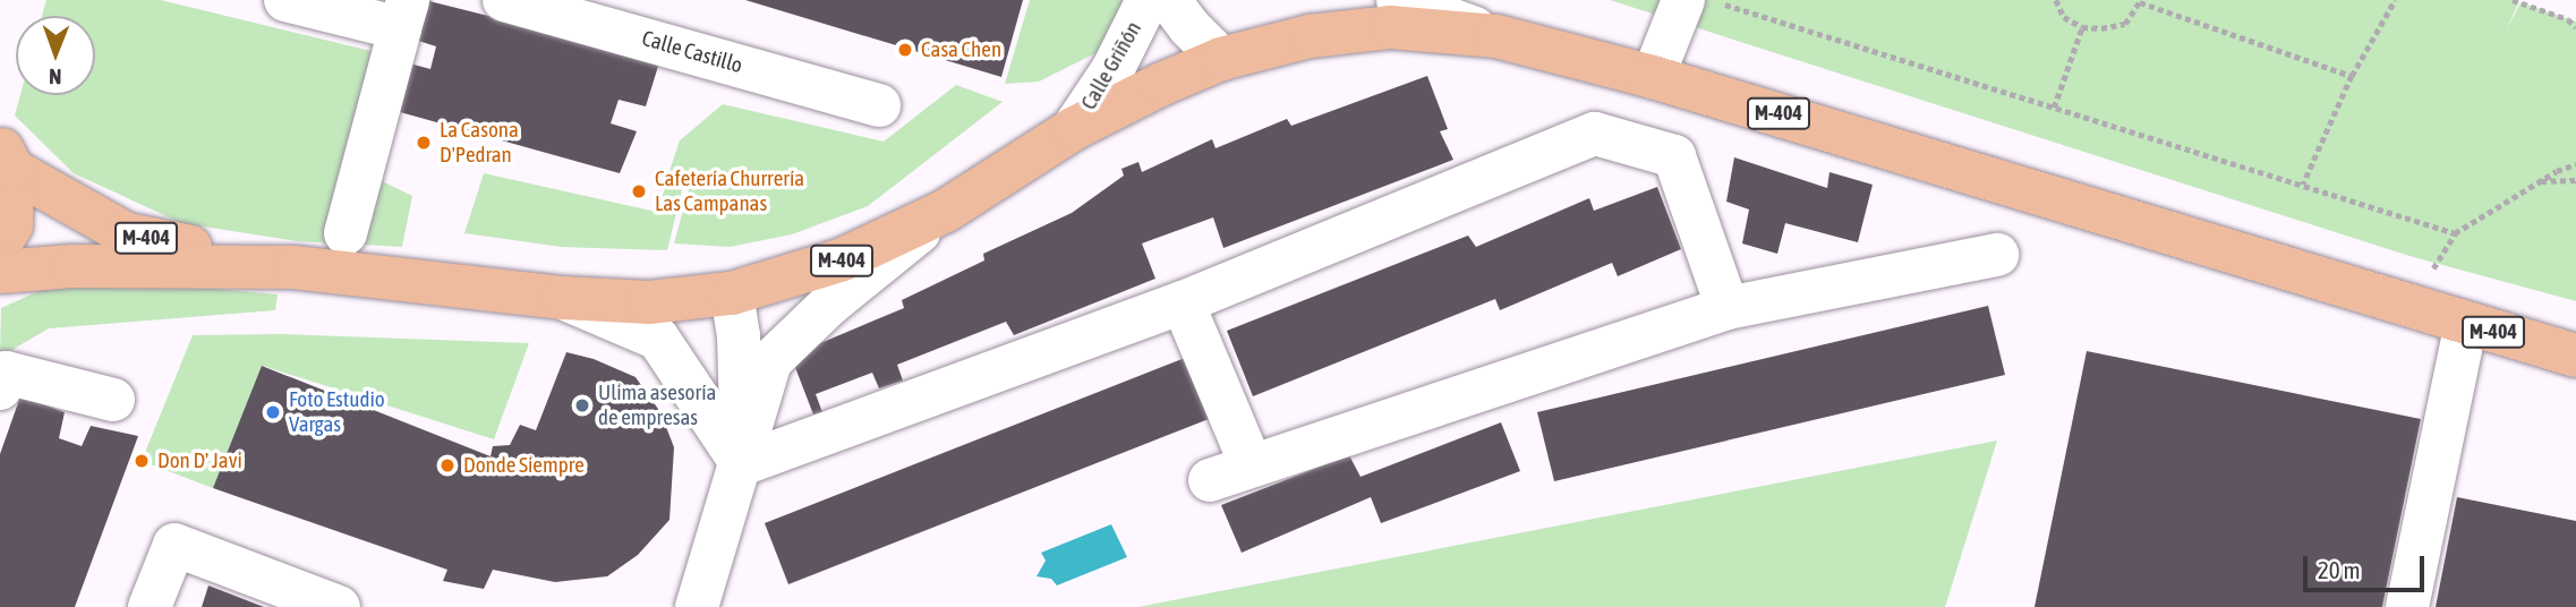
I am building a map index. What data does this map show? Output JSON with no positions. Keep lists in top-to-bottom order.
{
  "streets": {
    "main road": ["M-404"],
    "street": ["Calle Castillo", "Calle Griñón"]
  },
  "crossings": [
    ["Calle Griñón", "M-404"]
  ],
  "places": [
    "Casa Chen",
    "La Casona D'Pedran",
    "Cafetería Churrería Las Campanas",
    "Ulima asesoría de empresas",
    "Foto Estudio Vargas",
    "Don D' Javi",
    "Donde Siempre"
  ],
  "scale_bar": "20 m",
  "north": "bottom"
}
